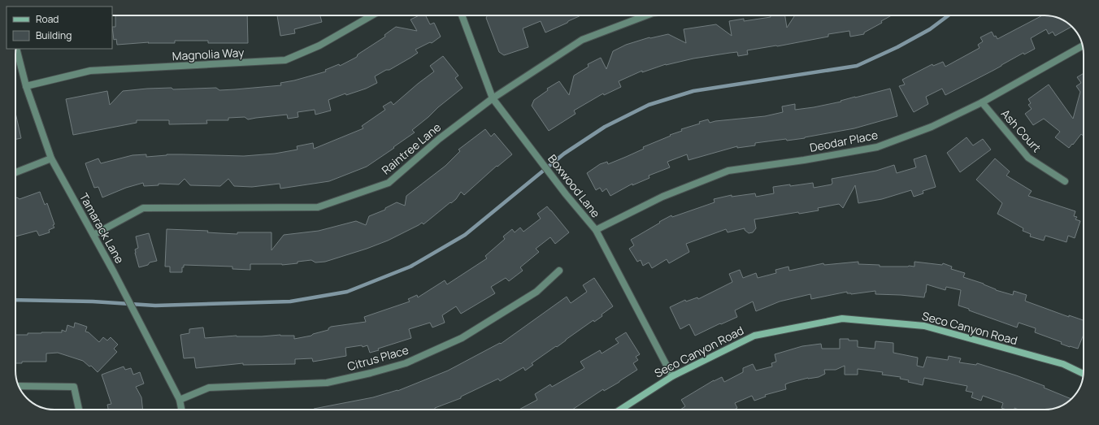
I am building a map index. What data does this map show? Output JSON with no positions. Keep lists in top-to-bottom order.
{
  "streets": {
    "street": [
      "Magnolia Way",
      "Ash Court",
      "Deodar Place",
      "Raintree Lane",
      "Boxwood Lane",
      "Tamarack Lane",
      "Seco Canyon Road",
      "Citrus Place"
    ]
  },
  "crossings": [
    ["Magnolia Way", "Tamarack Lane"],
    ["Ash Court", "Deodar Place"],
    ["Deodar Place", "Boxwood Lane"],
    ["Raintree Lane", "Boxwood Lane"],
    ["Raintree Lane", "Tamarack Lane"],
    ["Boxwood Lane", "Seco Canyon Road"],
    ["Tamarack Lane", "Citrus Place"]
  ],
  "legend": ["Road", "Building"]
}
